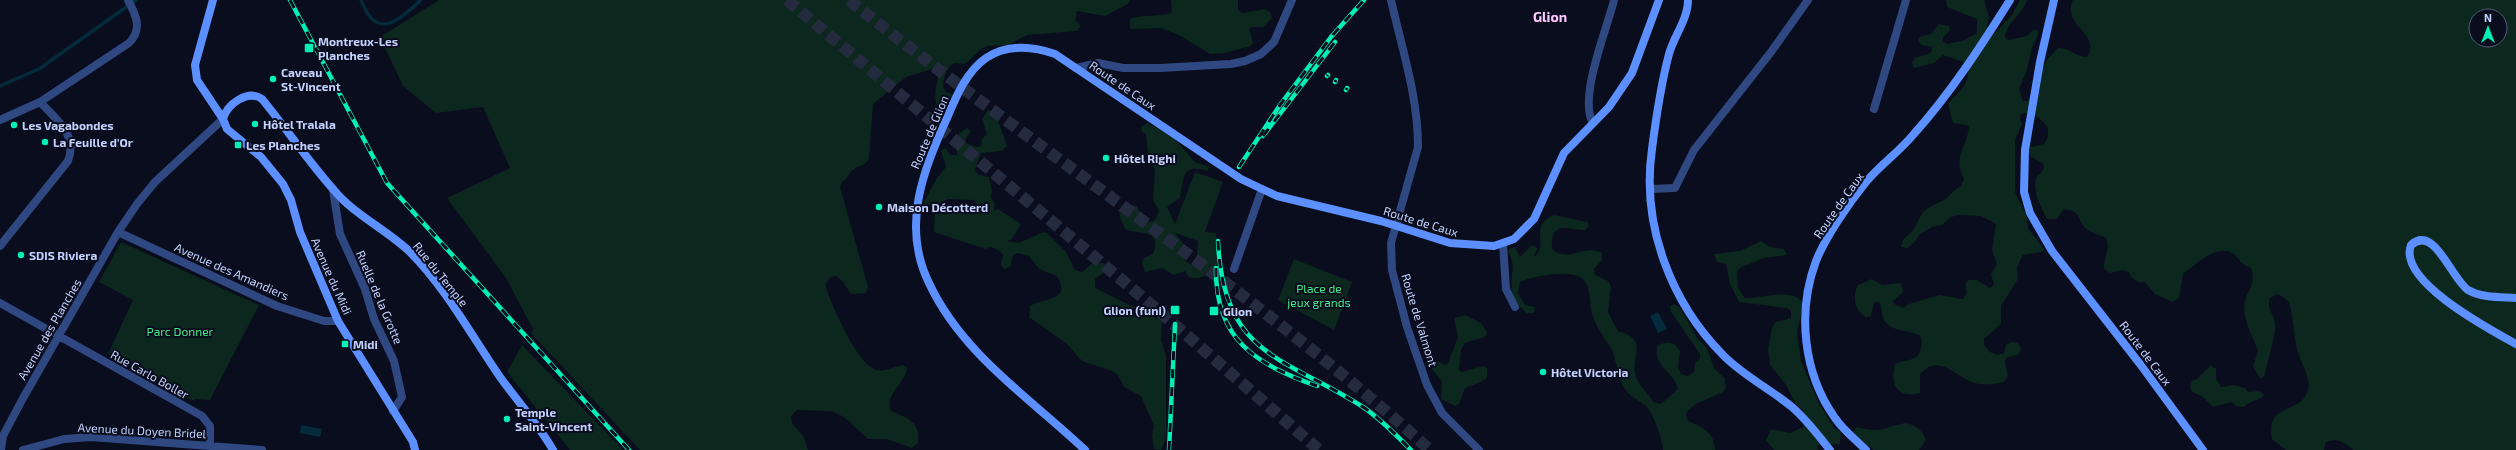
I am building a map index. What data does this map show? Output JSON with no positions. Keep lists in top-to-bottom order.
{
  "streets": {
    "street": [
      "Route de Caux",
      "Route de Glion",
      "Avenue des Amandiers",
      "Rue du Temple",
      "Avenue du Midi",
      "Ruelle de la Grotte",
      "Route de Valmont",
      "Avenue des Planches",
      "Rue Carlo Boller",
      "Avenue du Doyen Bridel"
    ]
  },
  "crossings": [
    ["Route de Caux", "Route de Glion"],
    ["Route de Caux", "Route de Valmont"],
    ["Avenue des Amandiers", "Avenue du Midi"],
    ["Avenue des Amandiers", "Avenue des Planches"],
    ["Rue du Temple", "Avenue du Midi"],
    ["Rue du Temple", "Ruelle de la Grotte"],
    ["Rue du Temple", "Avenue des Planches"],
    ["Avenue du Midi", "Ruelle de la Grotte"],
    ["Avenue du Midi", "Avenue des Planches"],
    ["Avenue des Planches", "Rue Carlo Boller"],
    ["Rue Carlo Boller", "Avenue du Doyen Bridel"]
  ],
  "districts": ["Glion"],
  "parks": ["Place de jeux grands", "Parc Donner"],
  "places": {
    "transit": [
      "Montreux-Les Planches",
      "Les Planches",
      "Glion (funi)",
      "Glion",
      "Midi"
    ],
    "other": [
      "Caveau St-Vincent",
      "Hôtel Tralala",
      "Les Vagabondes",
      "La Feuille d'Or",
      "Hôtel Righi",
      "Maison Décotterd",
      "SDIS Riviera",
      "Hôtel Victoria",
      "Temple Saint-Vincent"
    ]
  },
  "north": "top"
}
